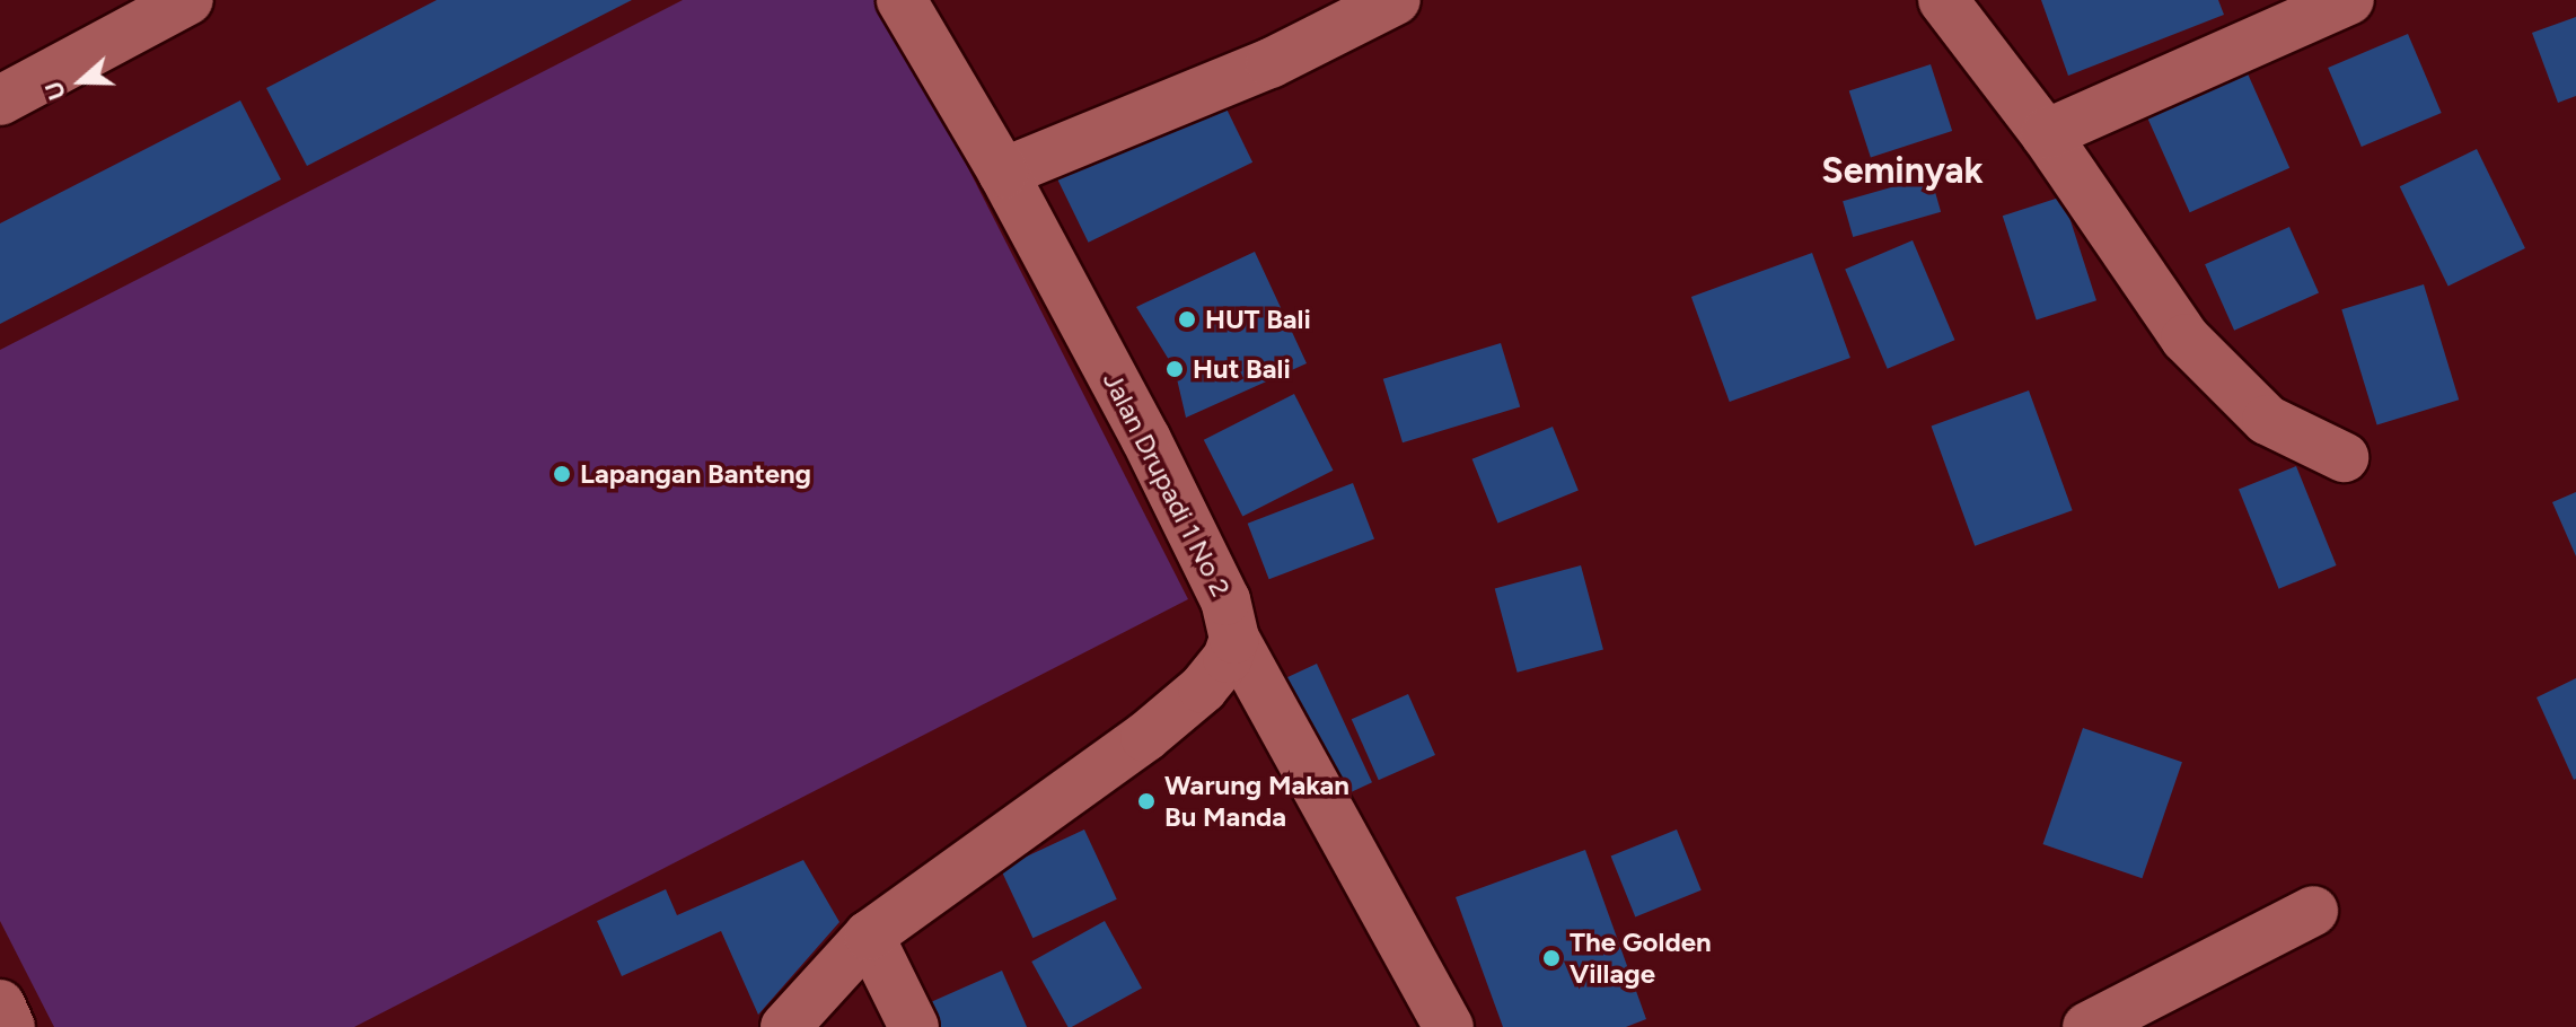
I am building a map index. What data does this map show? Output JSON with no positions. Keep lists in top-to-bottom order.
{
  "streets": {
    "street": ["Jalan Drupadi 1 No 2"]
  },
  "districts": ["Seminyak"],
  "places": [
    "HUT Bali",
    "Hut Bali",
    "Lapangan Banteng",
    "Warung Makan Bu Manda",
    "The Golden Village"
  ],
  "north": "left"
}
